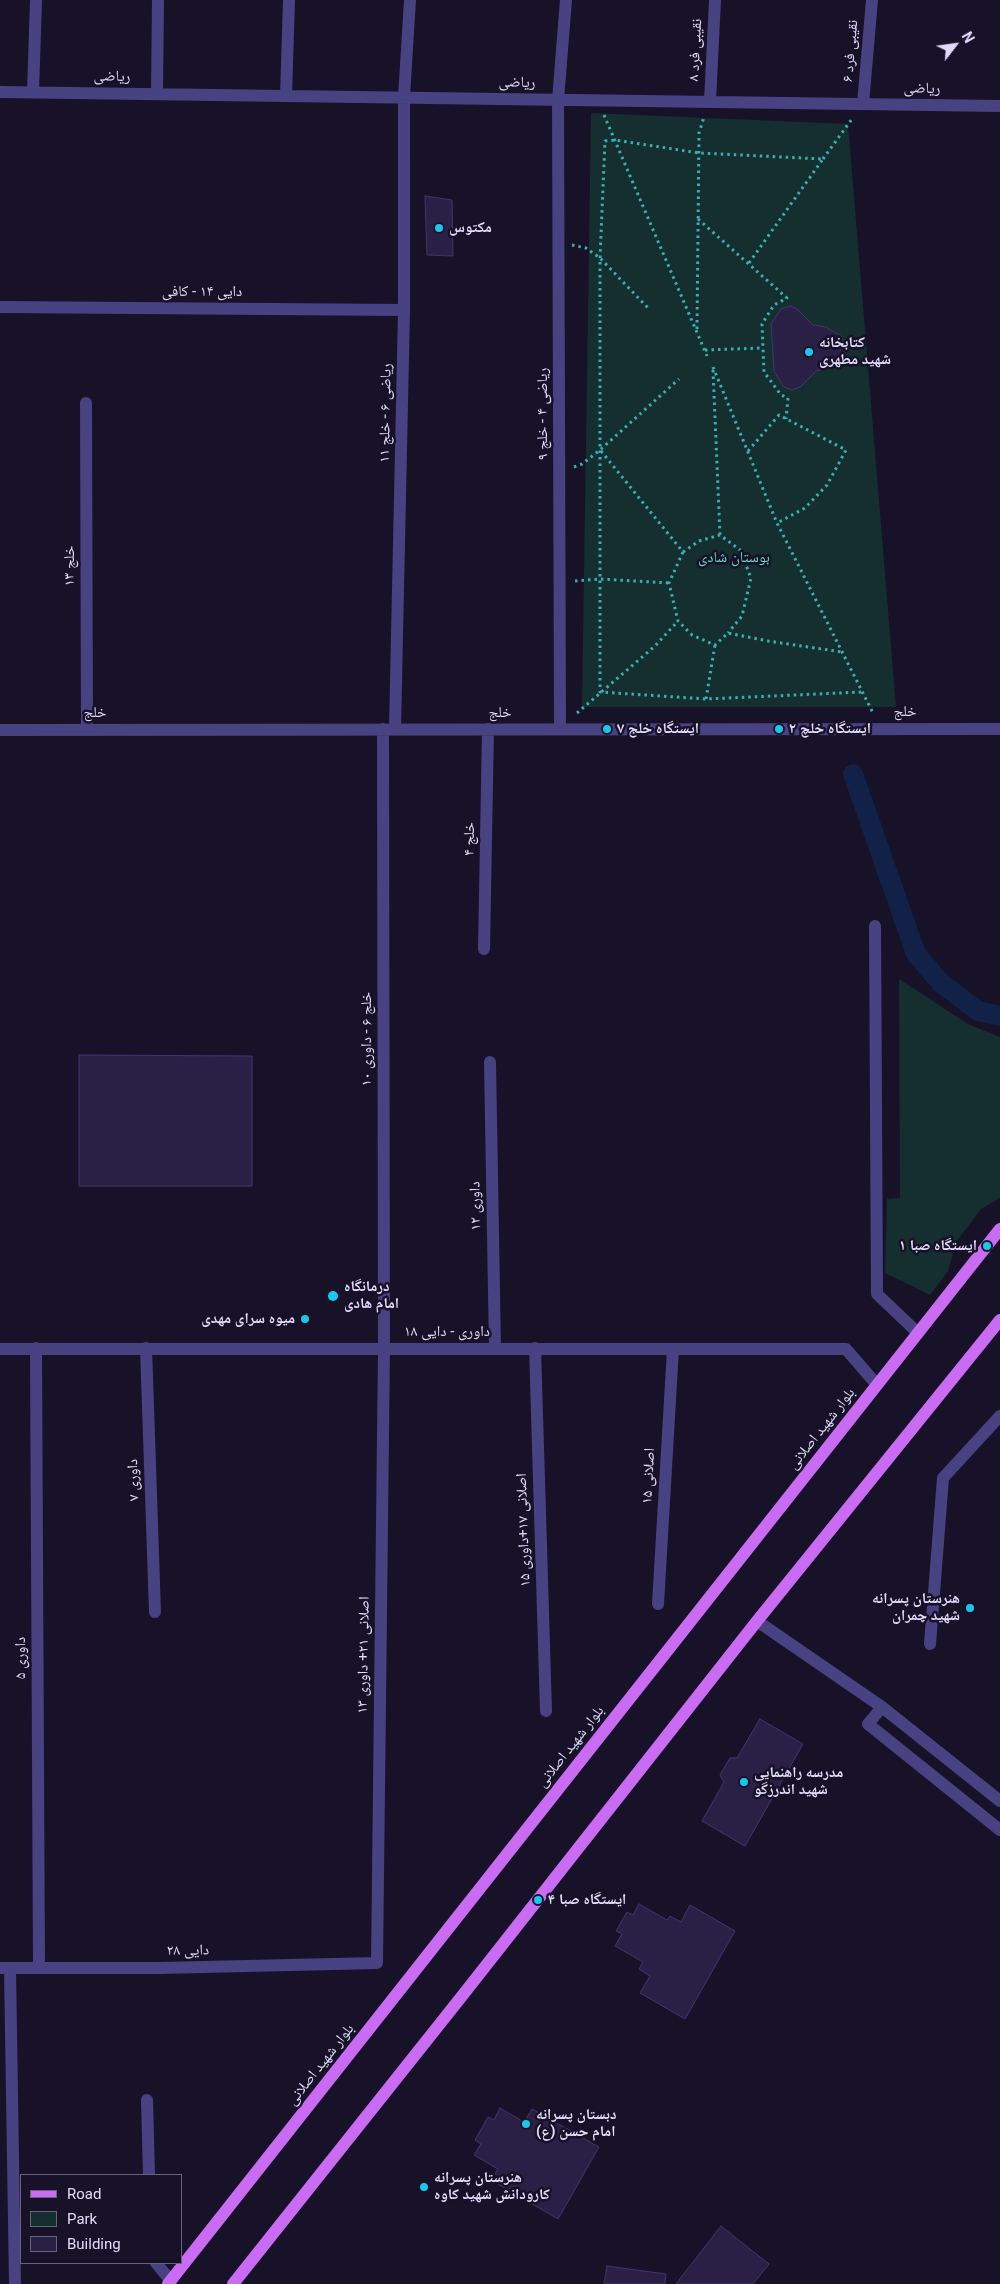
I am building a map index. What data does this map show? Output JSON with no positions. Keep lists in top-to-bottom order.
{
  "streets": {
    "main road": ["بلوار شهید اصلانی"],
    "street": [
      "نقیبی فرد ۸",
      "نقیبی فرد ۶",
      "ریاضی",
      "دایی ۱۴ - کافی",
      "ریاضی ۶ - خلج ۱۱",
      "ریاضی ۴ - خلج ۹",
      "خلج ۱۳",
      "خلج",
      "خلج ۴",
      "خلج ۶ - داوری ۱۰",
      "داوری ۱۲",
      "داوری - دایی ۱۸",
      "اصلانی ۱۵",
      "داوری ۷",
      "اصلانی ۱۷+داوری ۱۵",
      "اصلانی ۲۱+ داوری ۱۳",
      "داوری ۵",
      "دایی ۲۸"
    ]
  },
  "crossings": [
    ["نقیبی فرد ۸", "ریاضی"],
    ["نقیبی فرد ۶", "ریاضی"],
    ["ریاضی", "ریاضی ۶ - خلج ۱۱"],
    ["ریاضی", "ریاضی ۴ - خلج ۹"],
    ["دایی ۱۴ - کافی", "ریاضی ۶ - خلج ۱۱"],
    ["ریاضی ۶ - خلج ۱۱", "خلج"],
    ["ریاضی ۶ - خلج ۱۱", "خلج ۶ - داوری ۱۰"],
    ["ریاضی ۴ - خلج ۹", "خلج"],
    ["خلج ۱۳", "خلج"],
    ["خلج", "خلج ۴"],
    ["خلج", "خلج ۶ - داوری ۱۰"],
    ["خلج ۶ - داوری ۱۰", "داوری - دایی ۱۸"],
    ["خلج ۶ - داوری ۱۰", "اصلانی ۲۱+ داوری ۱۳"],
    ["داوری ۱۲", "داوری - دایی ۱۸"],
    ["داوری - دایی ۱۸", "بلوار شهید اصلانی"],
    ["داوری - دایی ۱۸", "اصلانی ۱۵"],
    ["داوری - دایی ۱۸", "داوری ۷"],
    ["داوری - دایی ۱۸", "اصلانی ۱۷+داوری ۱۵"],
    ["داوری - دایی ۱۸", "اصلانی ۲۱+ داوری ۱۳"],
    ["داوری - دایی ۱۸", "داوری ۵"],
    ["اصلانی ۲۱+ داوری ۱۳", "دایی ۲۸"],
    ["داوری ۵", "دایی ۲۸"]
  ],
  "parks": ["بوستان شادی"],
  "places": [
    "مکتوس",
    "کتابخانه شهید مطهری",
    "ایستگاه خلج ۷",
    "ایستگاه خلچ ۲",
    "ایستگاه صبا ۱",
    "درمانگاه امام هادی",
    "میوه سرای مهدی",
    "هنرستان پسرانه شهید چمران",
    "مدرسه راهنمایی شهید اندرزگو",
    "ایستگاه صبا ۴",
    "دبستان پسرانه امام حسن (ع)",
    "هنرستان پسرانه کارودانش شهید کاوه"
  ],
  "legend": ["Road", "Park", "Building"],
  "north": "top right"
}
